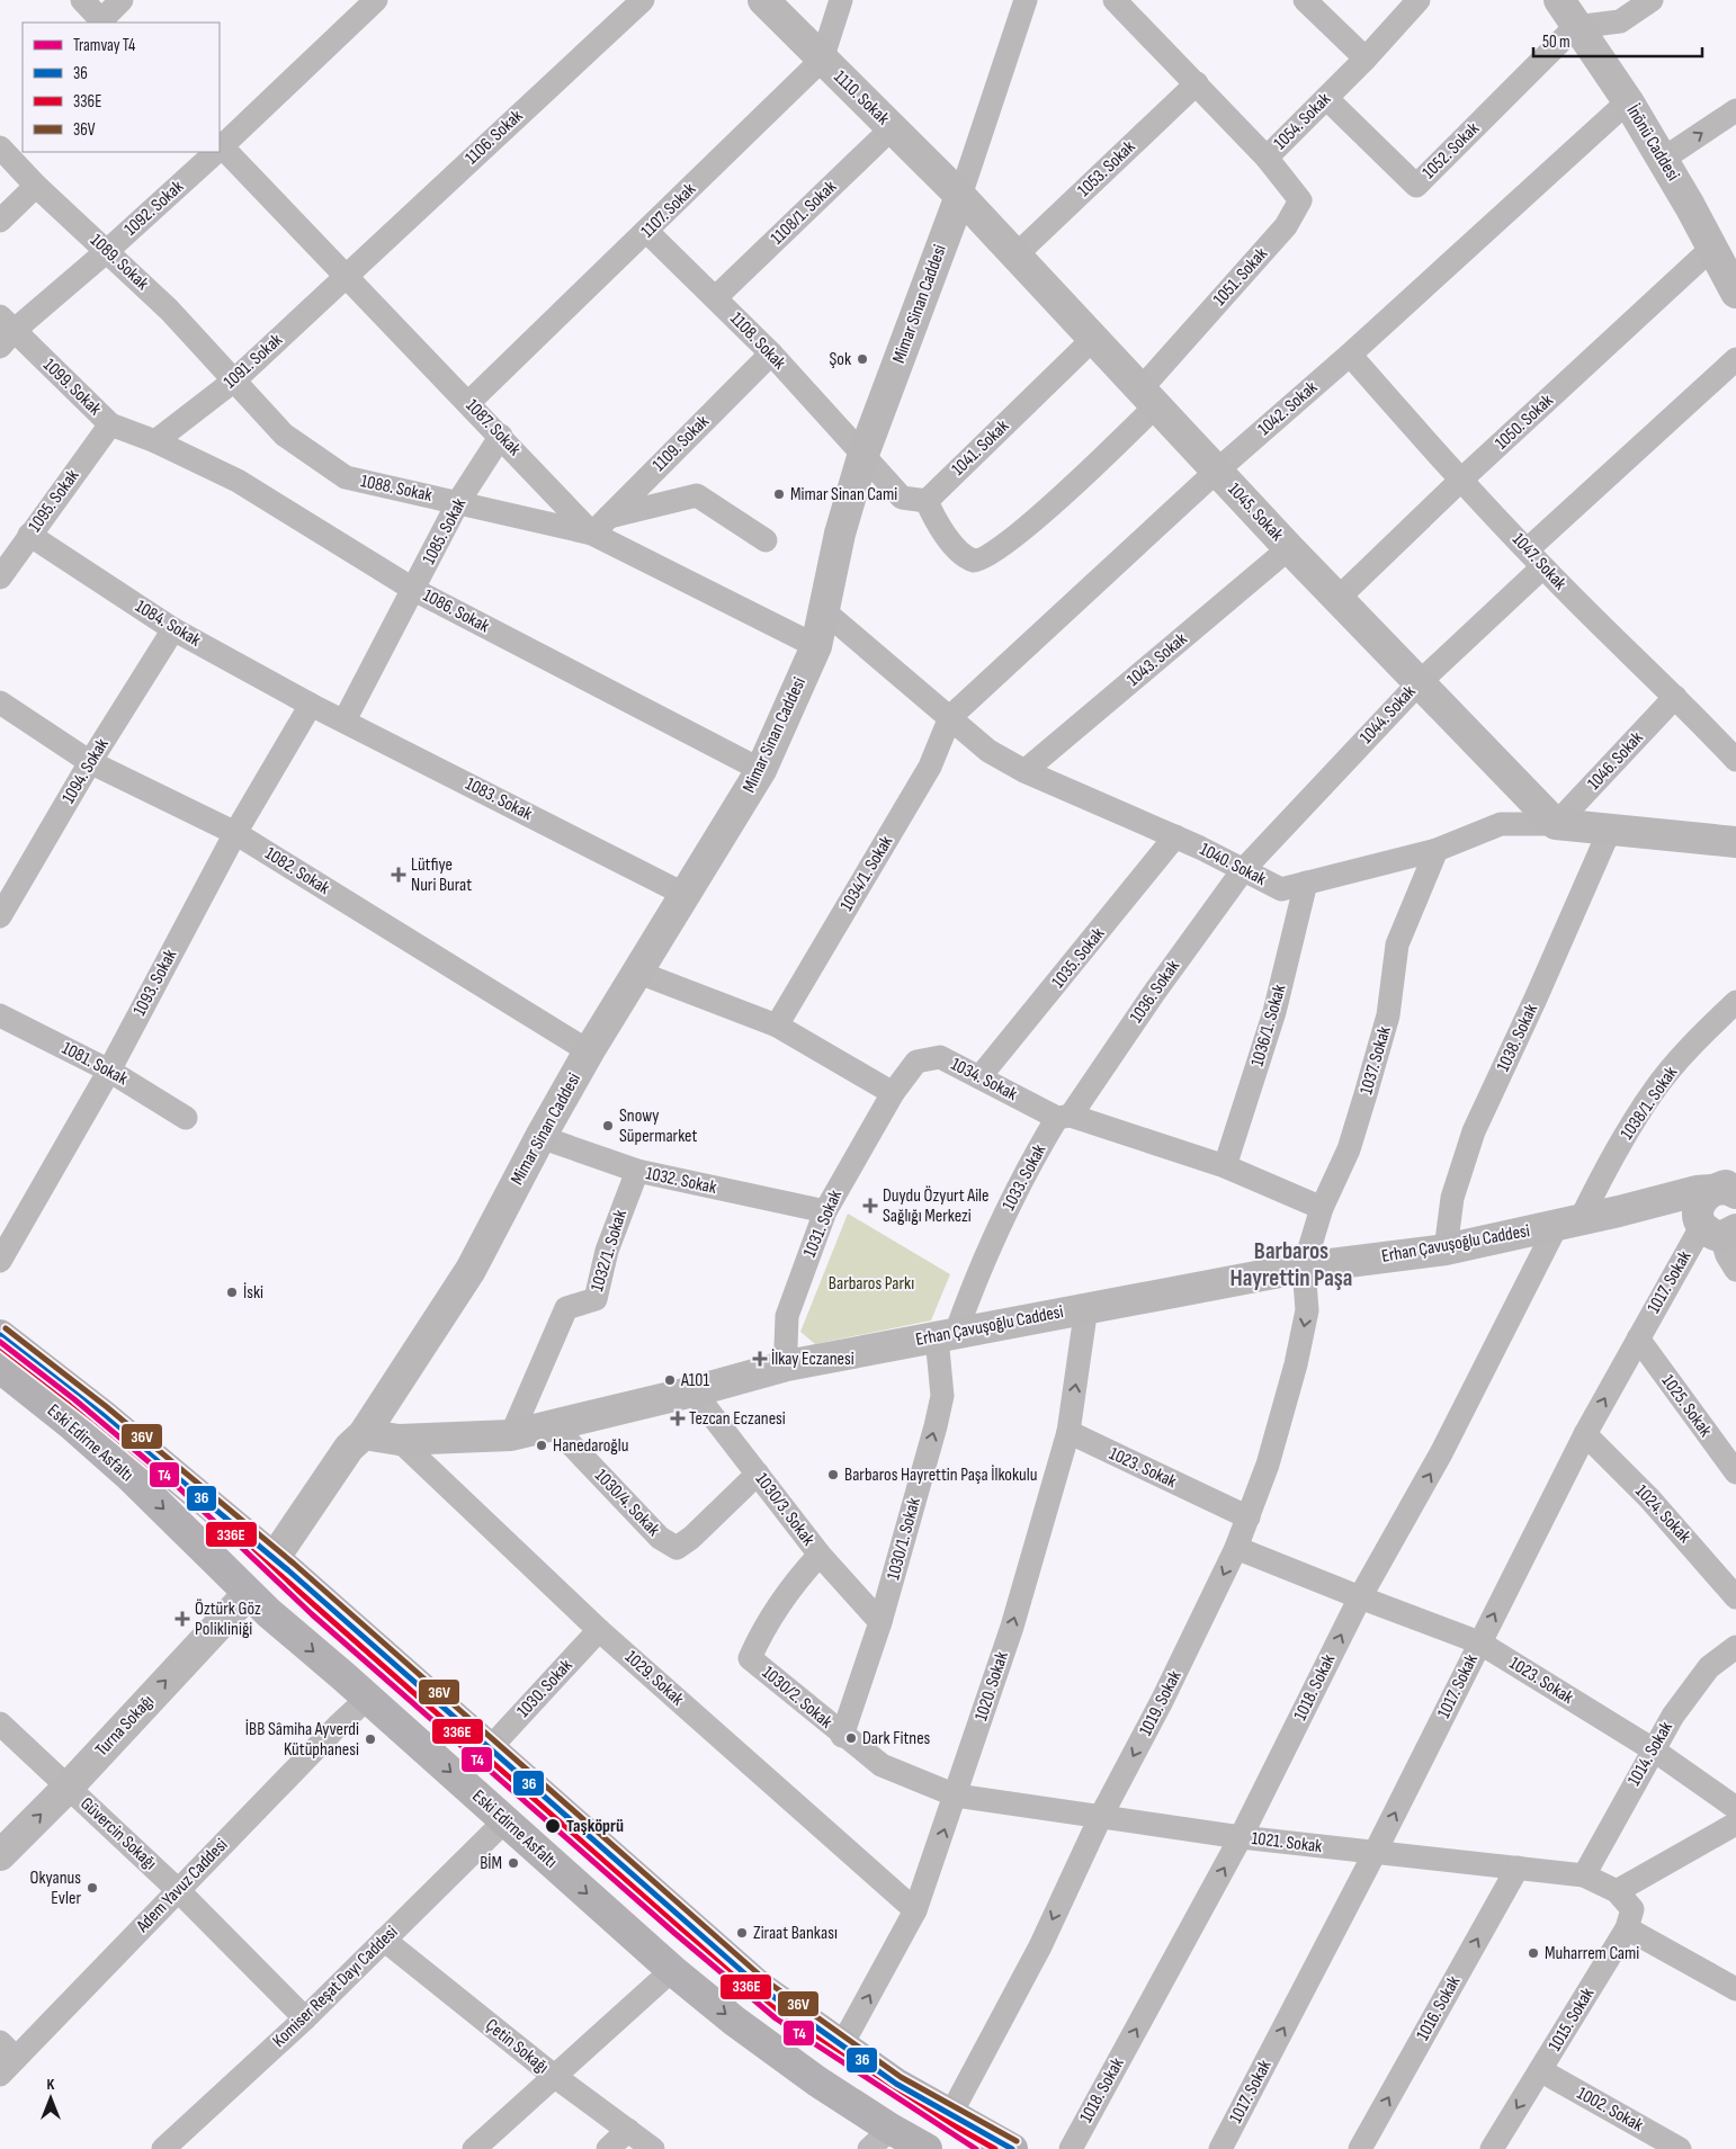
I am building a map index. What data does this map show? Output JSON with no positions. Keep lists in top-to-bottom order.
{
  "streets": {
    "main road": ["Eski Edirne Asfaltı"],
    "street": [
      "1110. Sokak",
      "1054. Sokak",
      "1106. Sokak",
      "İnönü Caddesi",
      "1052. Sokak",
      "1053. Sokak",
      "1092. Sokak",
      "1107. Sokak",
      "1108/1. Sokak",
      "1089. Sokak",
      "1051. Sokak",
      "Mimar Sinan Caddesi",
      "1108. Sokak",
      "1091. Sokak",
      "1099. Sokak",
      "1042. Sokak",
      "1050. Sokak",
      "1087. Sokak",
      "1109. Sokak",
      "1041. Sokak",
      "1088. Sokak",
      "1095. Sokak",
      "1045. Sokak",
      "1085. Sokak",
      "1047. Sokak",
      "1086. Sokak",
      "1084. Sokak",
      "1043. Sokak",
      "1044. Sokak",
      "1046. Sokak",
      "1094. Sokak",
      "1083. Sokak",
      "1040. Sokak",
      "1082. Sokak",
      "1034/1. Sokak",
      "1035. Sokak",
      "1093. Sokak",
      "1036. Sokak",
      "1036/1. Sokak",
      "1038. Sokak",
      "1037. Sokak",
      "1081. Sokak",
      "1034. Sokak",
      "1038/1. Sokak",
      "1033. Sokak",
      "1032. Sokak",
      "1031. Sokak",
      "Erhan Çavuşoğlu Caddesi",
      "1032/1. Sokak",
      "1017. Sokak",
      "1025. Sokak",
      "1023. Sokak",
      "1030/4. Sokak",
      "1030/3. Sokak",
      "1024. Sokak",
      "1030/1. Sokak",
      "1029. Sokak",
      "1020. Sokak",
      "1018. Sokak",
      "1030. Sokak",
      "1030/2. Sokak",
      "1019. Sokak",
      "Turna Sokağı",
      "1014. Sokak",
      "Güvercin Sokağı",
      "1021. Sokak",
      "Adem Yavuz Caddesi",
      "Komiser Reşat Dayı Caddesi",
      "1016. Sokak",
      "1015. Sokak",
      "Çetin Sokağı",
      "1002. Sokak"
    ]
  },
  "crossings": [
    ["1110. Sokak", "1107. Sokak"],
    ["1110. Sokak", "1108/1. Sokak"],
    ["1110. Sokak", "Mimar Sinan Caddesi"],
    ["1110. Sokak", "1045. Sokak"],
    ["1054. Sokak", "1052. Sokak"],
    ["1054. Sokak", "1053. Sokak"],
    ["1054. Sokak", "1051. Sokak"],
    ["1106. Sokak", "1091. Sokak"],
    ["1106. Sokak", "1087. Sokak"],
    ["İnönü Caddesi", "1052. Sokak"],
    ["İnönü Caddesi", "1042. Sokak"],
    ["İnönü Caddesi", "1050. Sokak"],
    ["1053. Sokak", "1045. Sokak"],
    ["1092. Sokak", "1089. Sokak"],
    ["1092. Sokak", "1099. Sokak"],
    ["1107. Sokak", "1108. Sokak"],
    ["1107. Sokak", "1087. Sokak"],
    ["1108/1. Sokak", "1108. Sokak"],
    ["1089. Sokak", "1091. Sokak"],
    ["1089. Sokak", "1088. Sokak"],
    ["1051. Sokak", "1045. Sokak"],
    ["Mimar Sinan Caddesi", "1108. Sokak"],
    ["Mimar Sinan Caddesi", "1087. Sokak"],
    ["Mimar Sinan Caddesi", "1045. Sokak"],
    ["Mimar Sinan Caddesi", "1086. Sokak"],
    ["Mimar Sinan Caddesi", "1083. Sokak"],
    ["Mimar Sinan Caddesi", "1040. Sokak"],
    ["Mimar Sinan Caddesi", "1082. Sokak"],
    ["Mimar Sinan Caddesi", "1032. Sokak"],
    ["Mimar Sinan Caddesi", "Erhan Çavuşoğlu Caddesi"],
    ["Mimar Sinan Caddesi", "Eski Edirne Asfaltı"],
    ["1108. Sokak", "1109. Sokak"],
    ["1091. Sokak", "1099. Sokak"],
    ["1091. Sokak", "1087. Sokak"],
    ["1091. Sokak", "1088. Sokak"],
    ["1091. Sokak", "1086. Sokak"],
    ["1099. Sokak", "1095. Sokak"],
    ["1099. Sokak", "1086. Sokak"],
    ["1042. Sokak", "1045. Sokak"],
    ["1042. Sokak", "1047. Sokak"],
    ["1042. Sokak", "1040. Sokak"],
    ["1042. Sokak", "1034/1. Sokak"],
    ["1050. Sokak", "1045. Sokak"],
    ["1050. Sokak", "1047. Sokak"],
    ["1087. Sokak", "1109. Sokak"],
    ["1087. Sokak", "1088. Sokak"],
    ["1087. Sokak", "1085. Sokak"],
    ["1109. Sokak", "1088. Sokak"],
    ["1041. Sokak", "1045. Sokak"],
    ["1088. Sokak", "1085. Sokak"],
    ["1095. Sokak", "1084. Sokak"],
    ["1045. Sokak", "1043. Sokak"],
    ["1045. Sokak", "1044. Sokak"],
    ["1045. Sokak", "1046. Sokak"],
    ["1045. Sokak", "1040. Sokak"],
    ["1085. Sokak", "1086. Sokak"],
    ["1085. Sokak", "1083. Sokak"],
    ["1047. Sokak", "1044. Sokak"],
    ["1047. Sokak", "1046. Sokak"],
    ["1084. Sokak", "1094. Sokak"],
    ["1084. Sokak", "1083. Sokak"],
    ["1084. Sokak", "1093. Sokak"],
    ["1043. Sokak", "1040. Sokak"],
    ["1044. Sokak", "1040. Sokak"],
    ["1044. Sokak", "1036. Sokak"],
    ["1046. Sokak", "1040. Sokak"],
    ["1094. Sokak", "1082. Sokak"],
    ["1083. Sokak", "1093. Sokak"],
    ["1040. Sokak", "1034/1. Sokak"],
    ["1040. Sokak", "1035. Sokak"],
    ["1040. Sokak", "1036. Sokak"],
    ["1040. Sokak", "1036/1. Sokak"],
    ["1040. Sokak", "1038. Sokak"],
    ["1040. Sokak", "1037. Sokak"],
    ["1082. Sokak", "1093. Sokak"],
    ["1035. Sokak", "1034. Sokak"],
    ["1093. Sokak", "1081. Sokak"],
    ["1036. Sokak", "1034. Sokak"],
    ["1036. Sokak", "1033. Sokak"],
    ["1036/1. Sokak", "1034. Sokak"],
    ["1038. Sokak", "Erhan Çavuşoğlu Caddesi"],
    ["1037. Sokak", "1034. Sokak"],
    ["1037. Sokak", "Erhan Çavuşoğlu Caddesi"],
    ["1037. Sokak", "1019. Sokak"],
    ["1034. Sokak", "1033. Sokak"],
    ["1034. Sokak", "1031. Sokak"],
    ["1038/1. Sokak", "Erhan Çavuşoğlu Caddesi"],
    ["1038/1. Sokak", "1018. Sokak"],
    ["1033. Sokak", "Erhan Çavuşoğlu Caddesi"],
    ["1033. Sokak", "1030/1. Sokak"],
    ["1032. Sokak", "1031. Sokak"],
    ["1032. Sokak", "1032/1. Sokak"],
    ["1031. Sokak", "Erhan Çavuşoğlu Caddesi"],
    ["Erhan Çavuşoğlu Caddesi", "1032/1. Sokak"],
    ["Erhan Çavuşoğlu Caddesi", "1030/4. Sokak"],
    ["Erhan Çavuşoğlu Caddesi", "1030/3. Sokak"],
    ["Erhan Çavuşoğlu Caddesi", "1030/1. Sokak"],
    ["Erhan Çavuşoğlu Caddesi", "1029. Sokak"],
    ["Erhan Çavuşoğlu Caddesi", "1020. Sokak"],
    ["Erhan Çavuşoğlu Caddesi", "1018. Sokak"],
    ["Erhan Çavuşoğlu Caddesi", "1019. Sokak"],
    ["1017. Sokak", "1025. Sokak"],
    ["1017. Sokak", "1023. Sokak"],
    ["1017. Sokak", "1024. Sokak"],
    ["1017. Sokak", "1021. Sokak"],
    ["Eski Edirne Asfaltı", "1020. Sokak"],
    ["Eski Edirne Asfaltı", "1030. Sokak"],
    ["Eski Edirne Asfaltı", "1019. Sokak"],
    ["Eski Edirne Asfaltı", "Turna Sokağı"],
    ["Eski Edirne Asfaltı", "Adem Yavuz Caddesi"],
    ["Eski Edirne Asfaltı", "Komiser Reşat Dayı Caddesi"],
    ["1023. Sokak", "1020. Sokak"],
    ["1023. Sokak", "1018. Sokak"],
    ["1023. Sokak", "1019. Sokak"],
    ["1023. Sokak", "1014. Sokak"],
    ["1030/4. Sokak", "1030/3. Sokak"],
    ["1030/3. Sokak", "1030/1. Sokak"],
    ["1030/3. Sokak", "1030/2. Sokak"],
    ["1030/1. Sokak", "1030/2. Sokak"],
    ["1029. Sokak", "1020. Sokak"],
    ["1029. Sokak", "1030. Sokak"],
    ["1020. Sokak", "1030/2. Sokak"],
    ["1020. Sokak", "1021. Sokak"],
    ["1018. Sokak", "1021. Sokak"],
    ["1030/2. Sokak", "1021. Sokak"],
    ["1019. Sokak", "1021. Sokak"],
    ["Turna Sokağı", "Güvercin Sokağı"],
    ["1014. Sokak", "1021. Sokak"],
    ["Güvercin Sokağı", "Adem Yavuz Caddesi"],
    ["Güvercin Sokağı", "Komiser Reşat Dayı Caddesi"],
    ["1021. Sokak", "1016. Sokak"],
    ["Komiser Reşat Dayı Caddesi", "Çetin Sokağı"],
    ["1015. Sokak", "1002. Sokak"]
  ],
  "one_way": [
    "1017. Sokak",
    "1030/1. Sokak",
    "1020. Sokak",
    "1018. Sokak",
    "1019. Sokak",
    "Turna Sokağı",
    "1016. Sokak",
    "1015. Sokak"
  ],
  "districts": ["Barbaros Hayrettin Paşa"],
  "parks": ["Barbaros Parkı"],
  "places": {
    "other": [
      "Şok",
      "Mimar Sinan Cami",
      "Snowy Süpermarket",
      "İski",
      "A101",
      "Hanedaroğlu",
      "Barbaros Hayrettin Paşa İlkokulu",
      "Dark Fitnes",
      "İBB Sâmiha Ayverdi Kütüphanesi",
      "Taşköprü",
      "BİM",
      "Okyanus Evler",
      "Ziraat Bankası",
      "Muharrem Cami"
    ],
    "health": [
      "Lütfiye Nuri Burat",
      "Duydu Özyurt Aile Sağlığı Merkezi",
      "İlkay Eczanesi",
      "Tezcan Eczanesi",
      "Öztürk Göz Polikliniği"
    ]
  },
  "lines": [
    "transit line 36V",
    "transit line 36",
    "tram line T4",
    "transit line 336E"
  ],
  "legend": [
    "Tramvay T4",
    "36",
    "336E",
    "36V"
  ],
  "scale_bar": "50 m",
  "north": "top"
}
